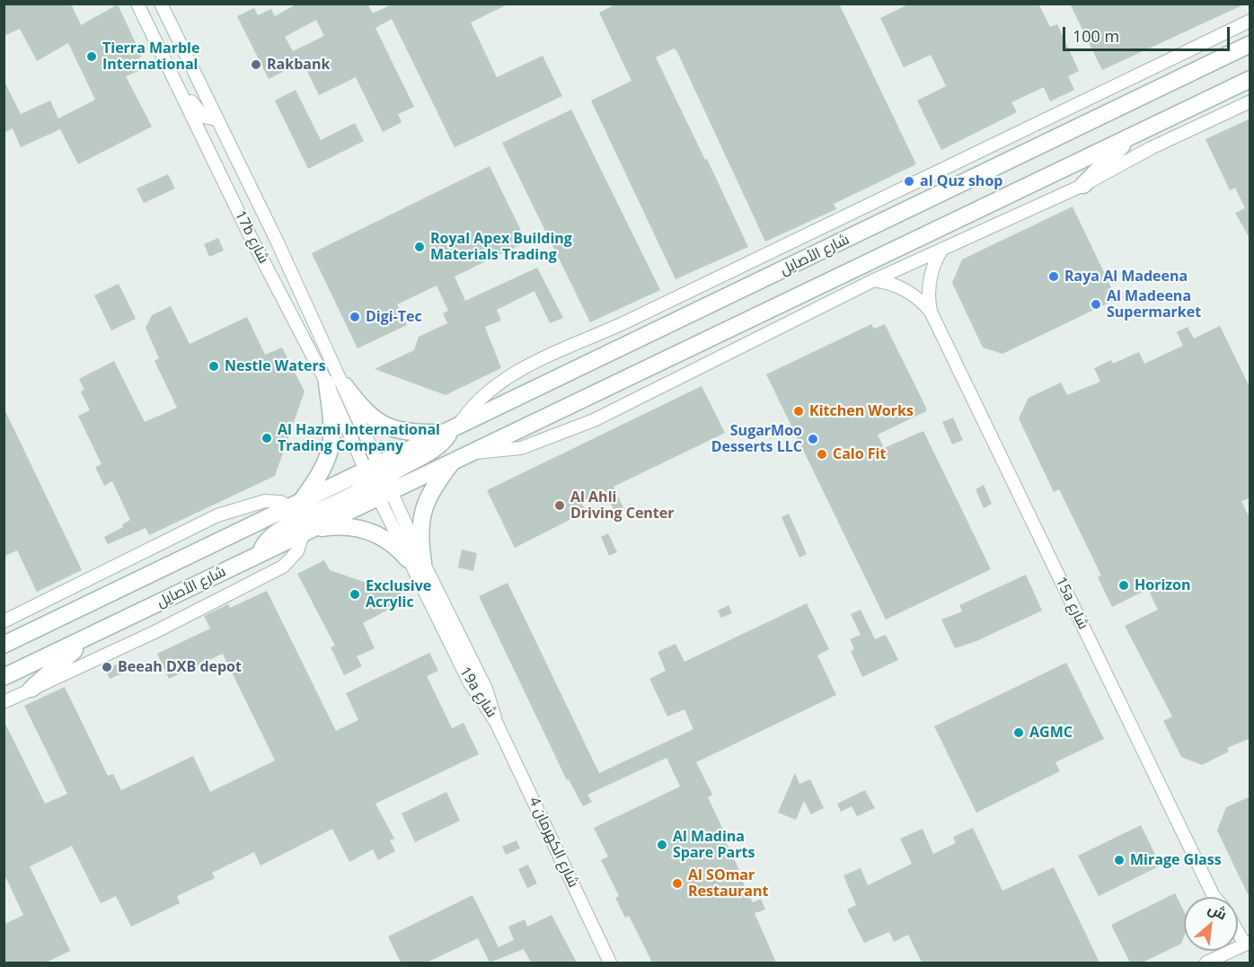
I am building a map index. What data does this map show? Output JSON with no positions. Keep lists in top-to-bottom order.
{
  "streets": {
    "main road": ["شارع الأصايل"],
    "street": [
      "17b شارع",
      "15a شارع",
      "19a شارع",
      "شارع الكهرمان 4"
    ]
  },
  "crossings": [
    ["17b شارع", "شارع الأصايل"],
    ["17b شارع", "19a شارع"],
    ["شارع الأصايل", "19a شارع"],
    ["19a شارع", "شارع الكهرمان 4"]
  ],
  "places": [
    "Tierra Marble International",
    "Rakbank",
    "al Quz shop",
    "Royal Apex Building Materials Trading",
    "Raya Al Madeena",
    "Al Madeena Supermarket",
    "Digi-Tec",
    "Nestle Waters",
    "Kitchen Works",
    "Al Hazmi International Trading Company",
    "SugarMoo Desserts LLC",
    "Calo Fit",
    "Al Ahli Driving Center",
    "Horizon",
    "Exclusive Acrylic",
    "Beeah DXB depot",
    "AGMC",
    "Al Madina Spare Parts",
    "Mirage Glass",
    "Al SOmar Restaurant"
  ],
  "scale_bar": "100 m",
  "north": "top right"
}
